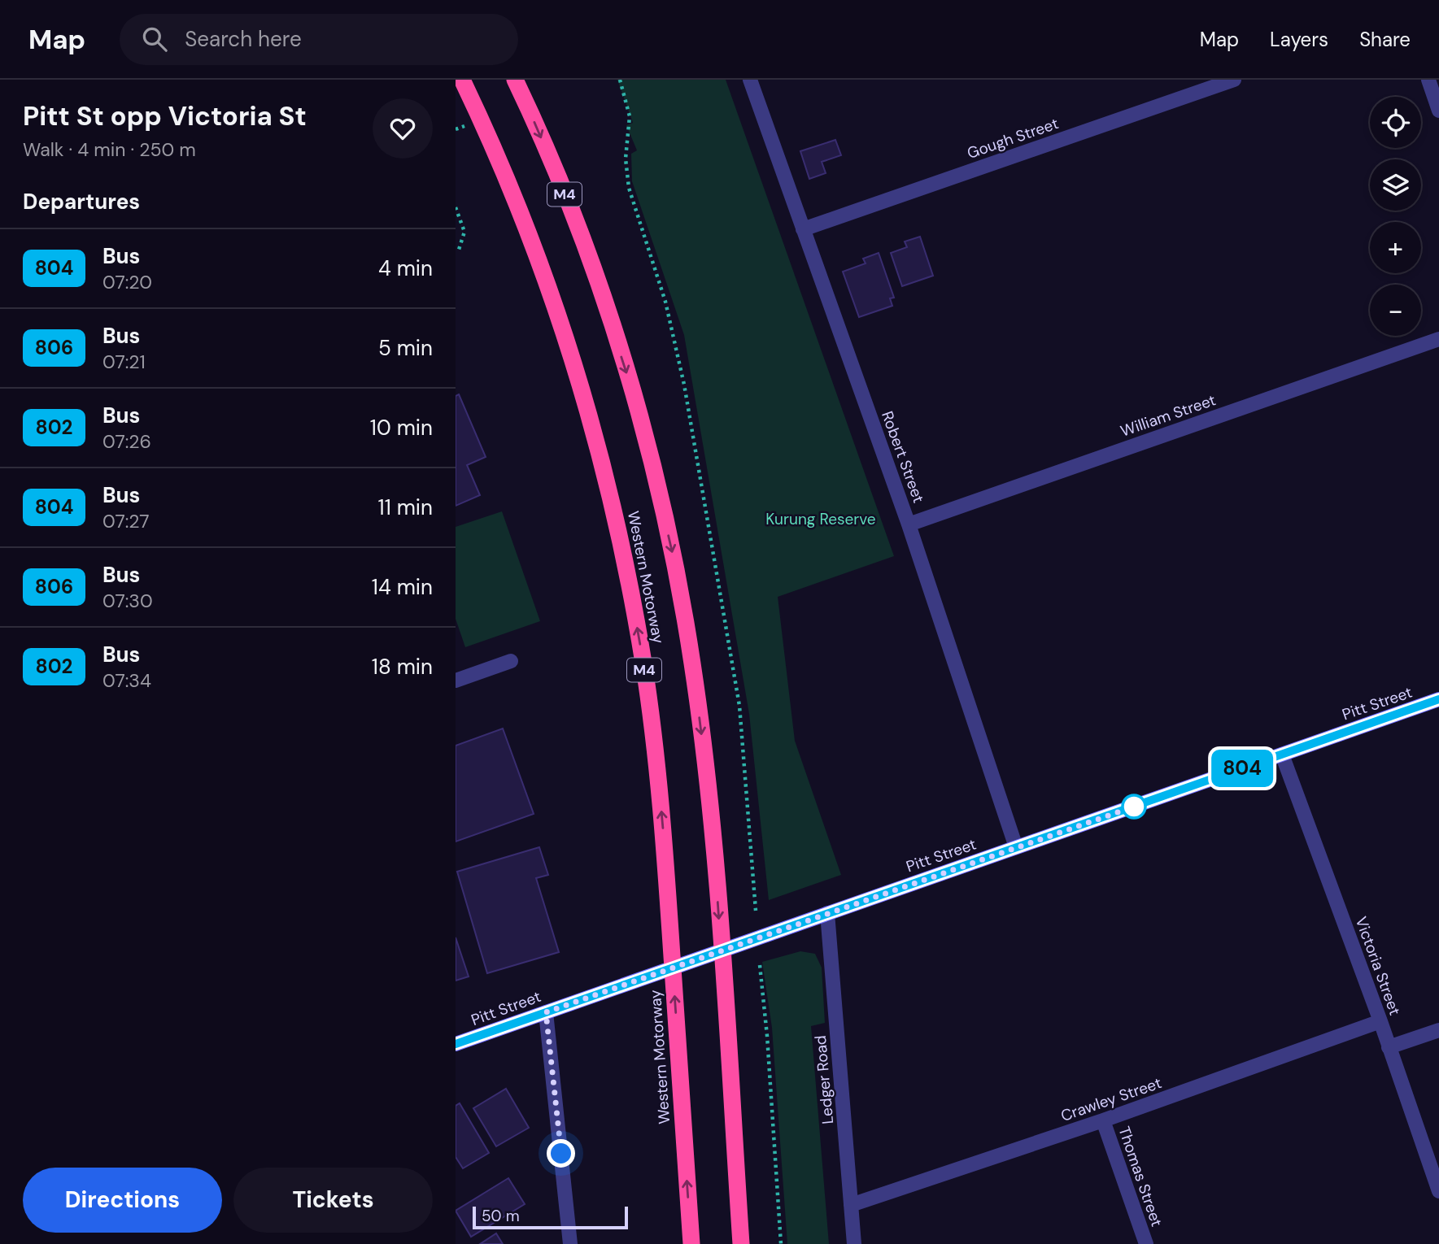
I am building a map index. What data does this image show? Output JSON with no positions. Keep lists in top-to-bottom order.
{
  "streets": {
    "highway": ["M4", "Western Motorway"],
    "main road": ["Pitt Street"],
    "street": [
      "Gough Street",
      "William Street",
      "Robert Street",
      "Victoria Street",
      "Ledger Road",
      "Crawley Street",
      "Thomas Street"
    ]
  },
  "crossings": [
    ["Gough Street", "Robert Street"],
    ["William Street", "Robert Street"],
    ["Robert Street", "Pitt Street"],
    ["Pitt Street", "Victoria Street"],
    ["Pitt Street", "Ledger Road"],
    ["Victoria Street", "Crawley Street"],
    ["Ledger Road", "Crawley Street"],
    ["Crawley Street", "Thomas Street"]
  ],
  "parks": ["Kurung Reserve"],
  "lines": ["bus line 804"],
  "scale_bar": "50 m",
  "page": {
    "header": "Map",
    "search": "Search here",
    "nav": ["Map", "Layers", "Share"],
    "heading": [
      ["Pitt St opp Victoria St", "Walk · 4 min · 250 m"],
      "Departures"
    ],
    "on_map": "804",
    "map_buttons": ["+", "−"],
    "list": [
      {
        "mark": "804",
        "name": "Bus",
        "note": "07:20",
        "value": "4 min"
      },
      {
        "mark": "806",
        "name": "Bus",
        "note": "07:21",
        "value": "5 min"
      },
      {
        "mark": "802",
        "name": "Bus",
        "note": "07:26",
        "value": "10 min"
      },
      {
        "mark": "804",
        "name": "Bus",
        "note": "07:27",
        "value": "11 min"
      },
      {
        "mark": "806",
        "name": "Bus",
        "note": "07:30",
        "value": "14 min"
      },
      {
        "mark": "802",
        "name": "Bus",
        "note": "07:34",
        "value": "18 min"
      }
    ],
    "buttons": ["Directions", "Tickets"],
    "scale": "50 m"
  }
}
